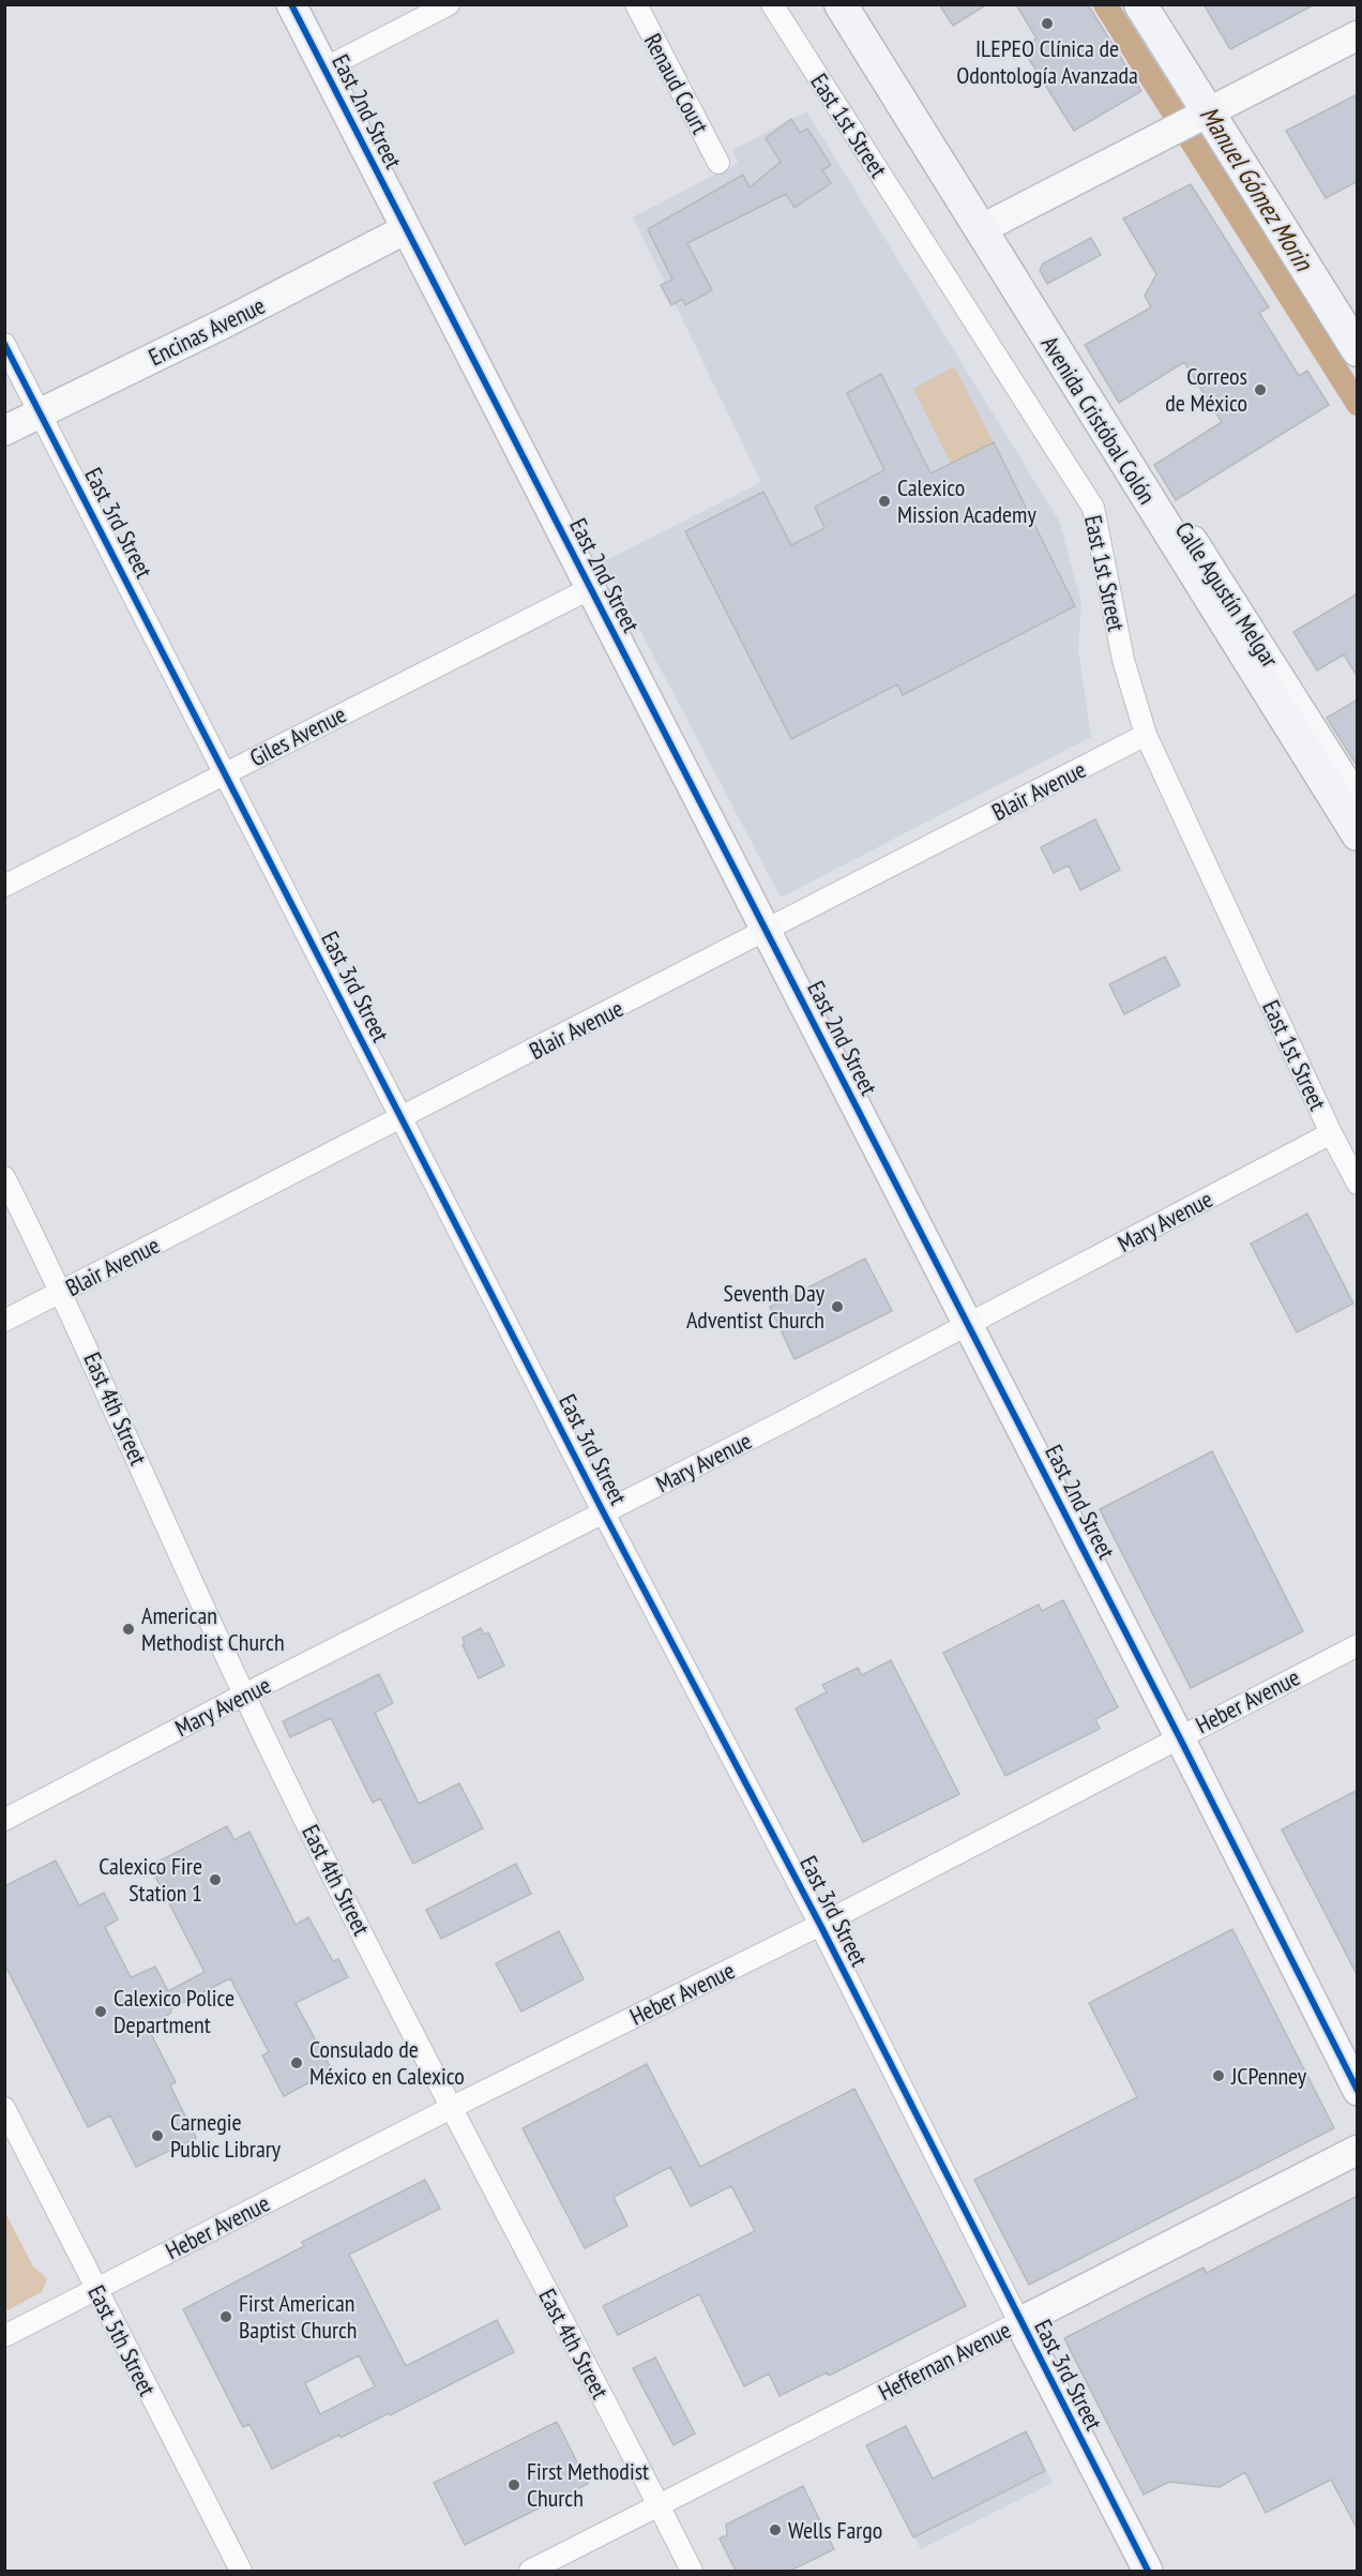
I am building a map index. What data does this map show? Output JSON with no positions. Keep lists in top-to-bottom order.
{
  "streets": {
    "main road": ["Avenida Cristóbal Colón"],
    "street": [
      "Renaud Court",
      "East 2nd Street",
      "East 1st Street",
      "Encinas Avenue",
      "East 3rd Street",
      "Calle Agustín Melgar",
      "Giles Avenue",
      "Blair Avenue",
      "Mary Avenue",
      "East 4th Street",
      "Heber Avenue",
      "East 5th Street",
      "Heffernan Avenue"
    ]
  },
  "crossings": [
    ["East 2nd Street", "Encinas Avenue"],
    ["East 2nd Street", "Giles Avenue"],
    ["East 2nd Street", "Blair Avenue"],
    ["East 2nd Street", "Mary Avenue"],
    ["East 2nd Street", "Heber Avenue"],
    ["East 1st Street", "Blair Avenue"],
    ["East 1st Street", "Mary Avenue"],
    ["Encinas Avenue", "East 3rd Street"],
    ["Avenida Cristóbal Colón", "Calle Agustín Melgar"],
    ["East 3rd Street", "Giles Avenue"],
    ["East 3rd Street", "Blair Avenue"],
    ["East 3rd Street", "Mary Avenue"],
    ["East 3rd Street", "Heber Avenue"],
    ["East 3rd Street", "Heffernan Avenue"],
    ["Blair Avenue", "East 4th Street"],
    ["Mary Avenue", "East 4th Street"],
    ["East 4th Street", "Heber Avenue"],
    ["East 4th Street", "Heffernan Avenue"],
    ["Heber Avenue", "East 5th Street"]
  ],
  "water": ["Manuel Gómez Morin"],
  "places": [
    "ILEPEO Clínica de Odontología Avanzada",
    "Correos de México",
    "Calexico Mission Academy",
    "Seventh Day Adventist Church",
    "American Methodist Church",
    "Calexico Fire Station 1",
    "Calexico Police Department",
    "Consulado de México en Calexico",
    "JCPenney",
    "Carnegie Public Library",
    "First American Baptist Church",
    "First Methodist Church",
    "Wells Fargo"
  ]
}
